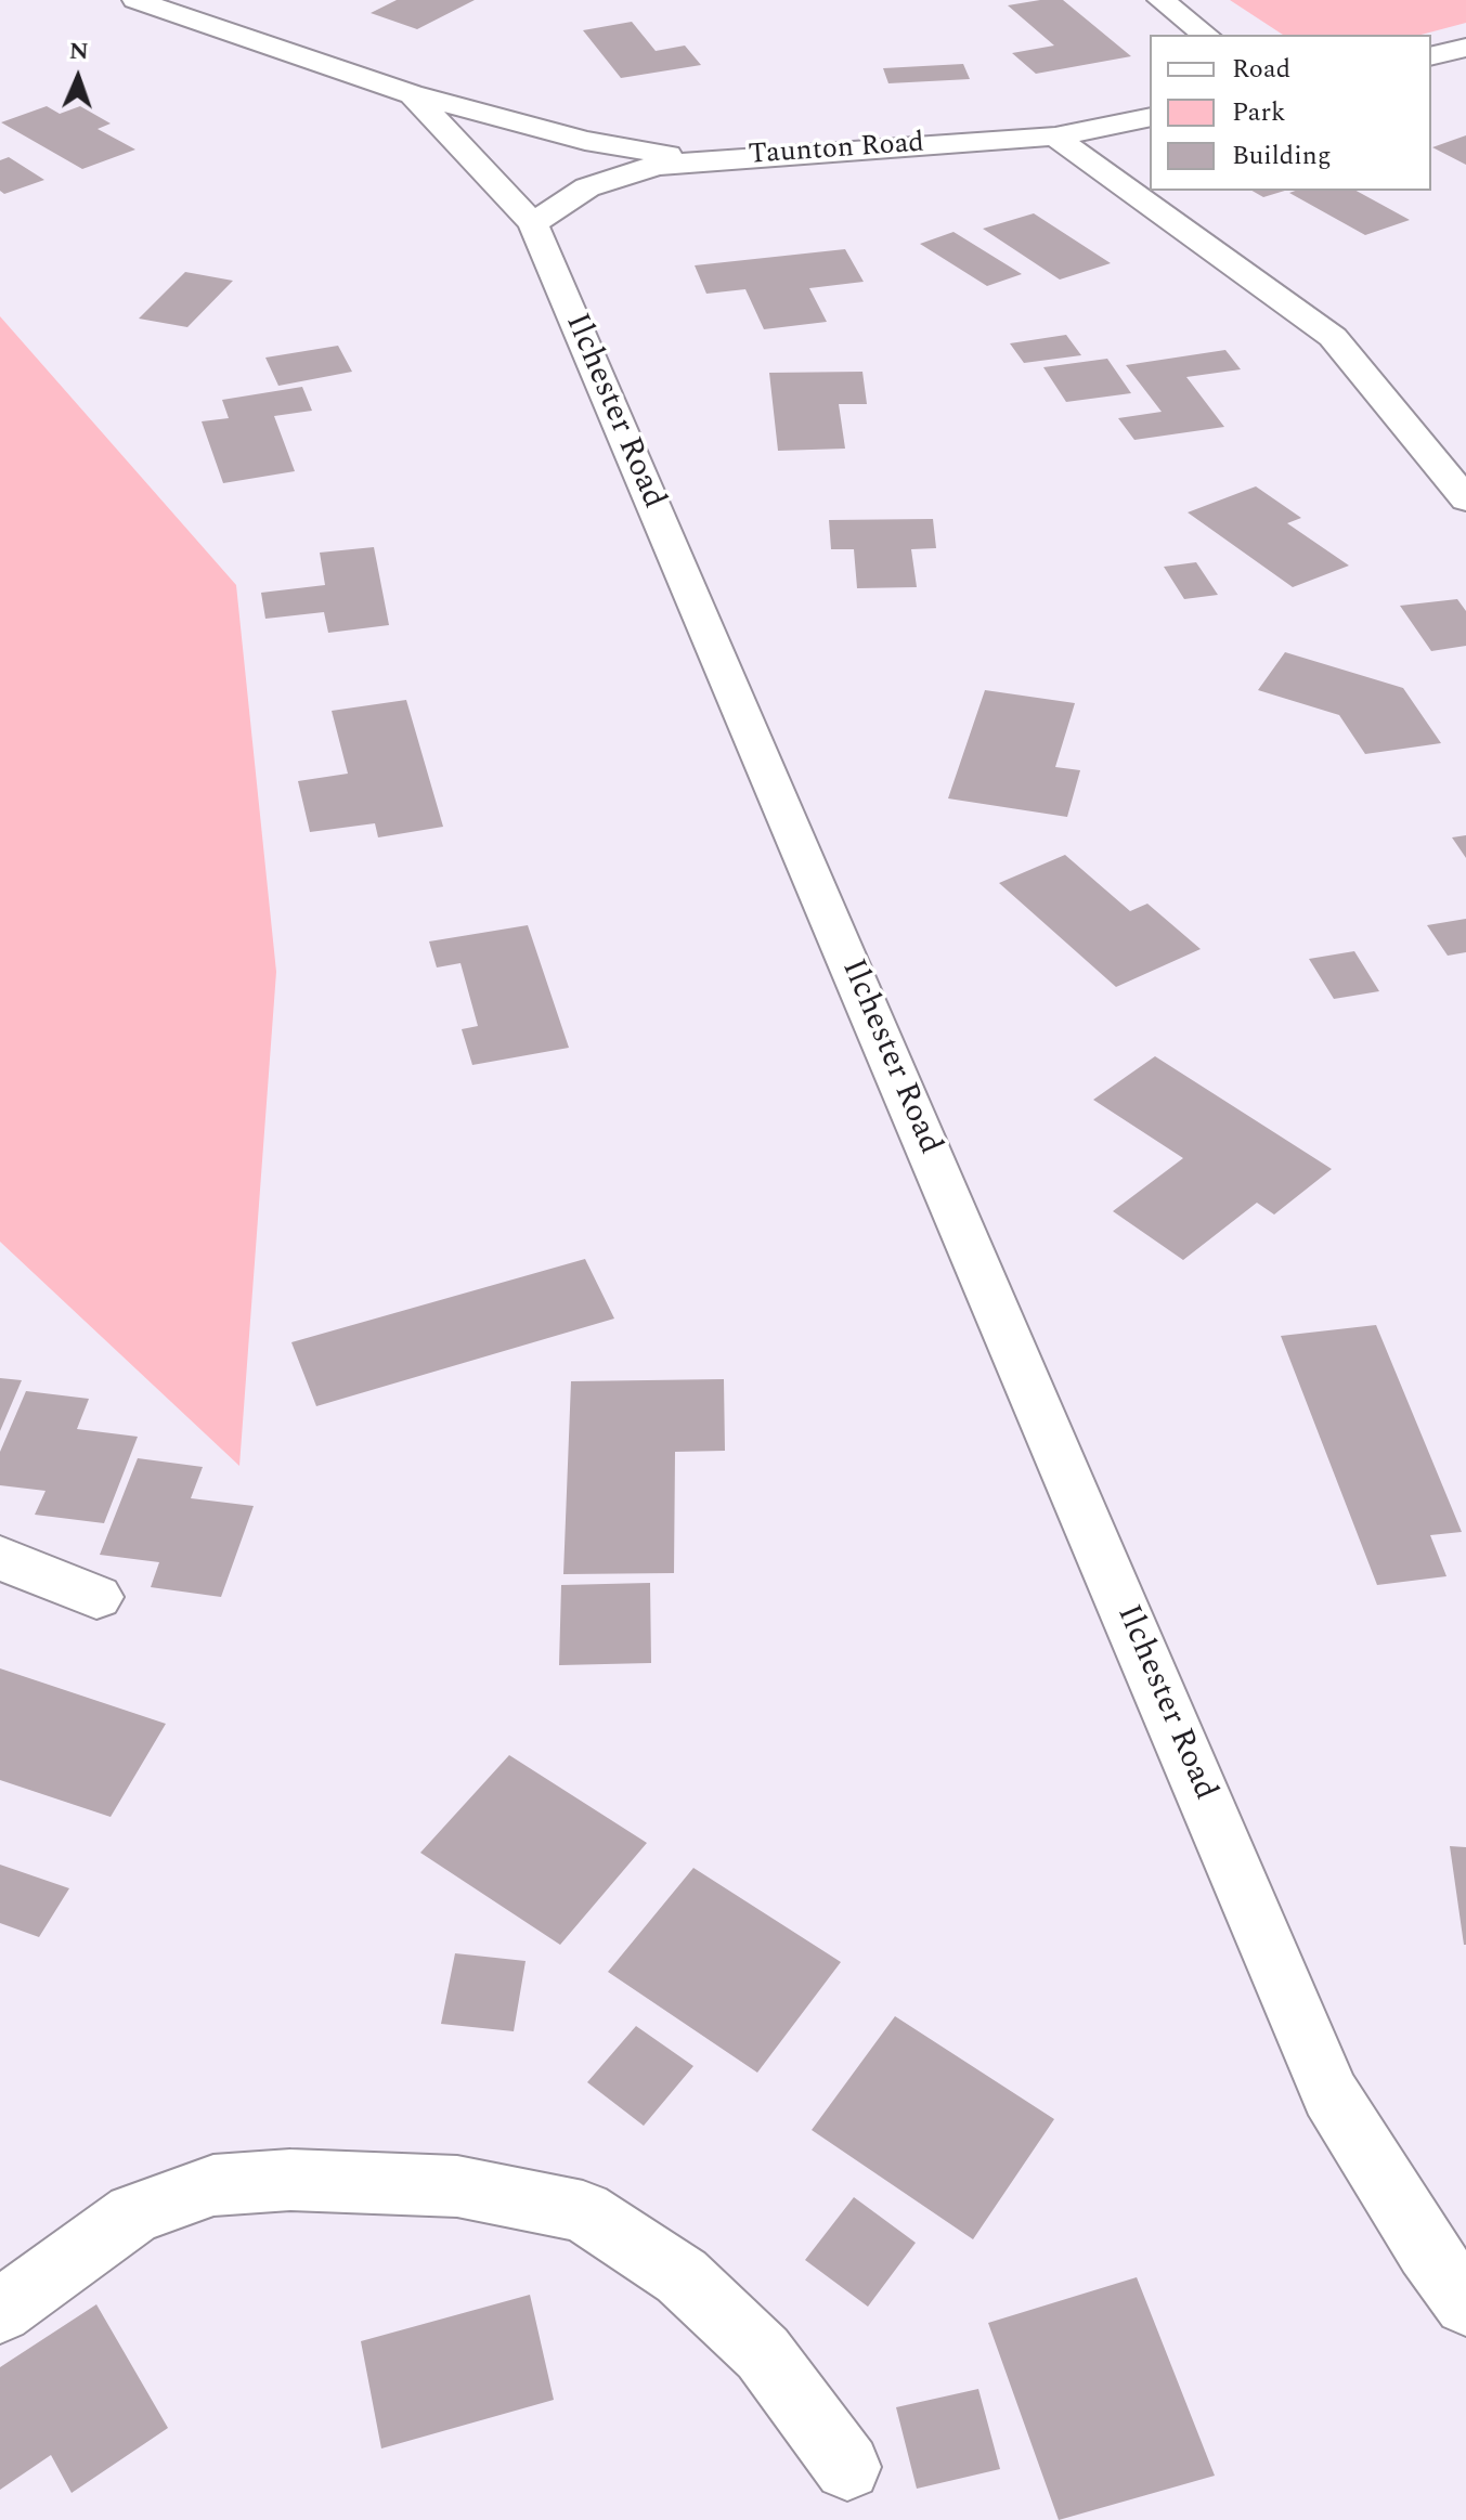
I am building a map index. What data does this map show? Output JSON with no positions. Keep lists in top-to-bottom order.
{
  "streets": {
    "street": ["Taunton Road", "Ilchester Road"]
  },
  "crossings": [
    ["Taunton Road", "Ilchester Road"]
  ],
  "legend": ["Road", "Park", "Building"],
  "north": "top"
}
